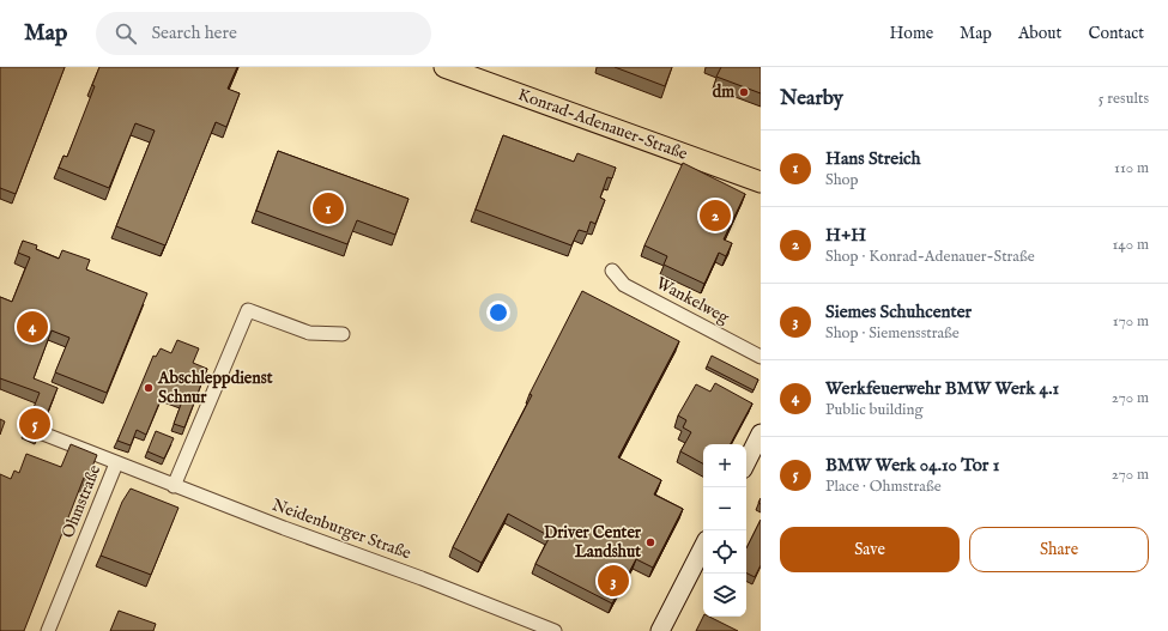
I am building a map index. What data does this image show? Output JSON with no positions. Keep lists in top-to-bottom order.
{
  "streets": {
    "main road": ["Konrad-Adenauer-Straße"],
    "street": ["Wankelweg", "Ohmstraße", "Neidenburger Straße"]
  },
  "crossings": [
    ["Ohmstraße", "Neidenburger Straße"]
  ],
  "places": ["dm", "Abschleppdienst Schnur", "Driver Center Landshut"],
  "page": {
    "header": "Map",
    "search": "Search here",
    "nav": [
      "Home",
      "Map",
      "About",
      "Contact"
    ],
    "heading": ["Nearby", "5 results"],
    "list": [
      {
        "mark": "1",
        "name": "Hans Streich",
        "note": "Shop",
        "value": "110 m"
      },
      {
        "mark": "2",
        "name": "H+H",
        "note": "Shop · Konrad-Adenauer-Straße",
        "value": "140 m"
      },
      {
        "mark": "3",
        "name": "Siemes Schuhcenter",
        "note": "Shop · Siemensstraße",
        "value": "170 m"
      },
      {
        "mark": "4",
        "name": "Werkfeuerwehr BMW Werk 4.1",
        "note": "Public building",
        "value": "270 m"
      },
      {
        "mark": "5",
        "name": "BMW Werk 04.10 Tor 1",
        "note": "Place · Ohmstraße",
        "value": "270 m"
      }
    ],
    "pins": [
      "1",
      "2",
      "4",
      "5",
      "3"
    ],
    "map_buttons": ["+", "−"],
    "buttons": ["Save", "Share"]
  }
}
